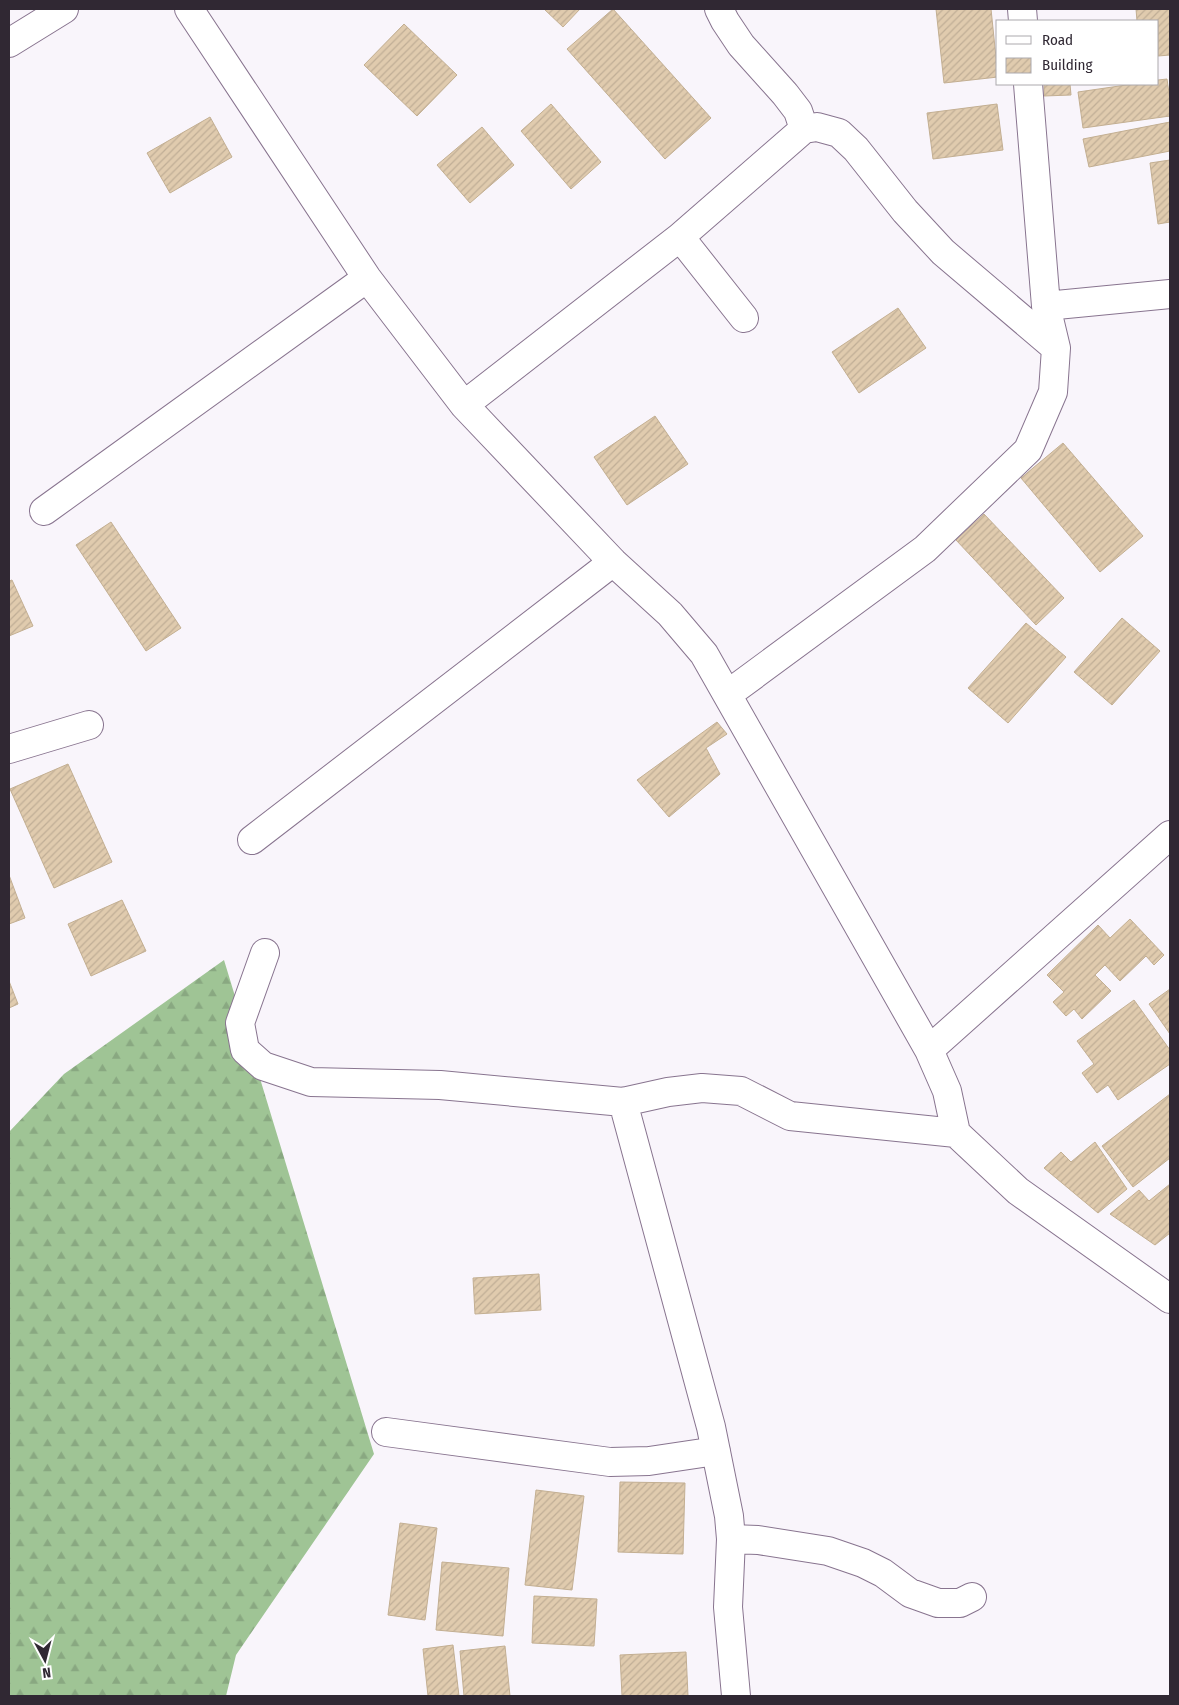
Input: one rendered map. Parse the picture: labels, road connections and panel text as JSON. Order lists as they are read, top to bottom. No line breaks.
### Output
{"legend":["Road","Building"],"north":"bottom"}
